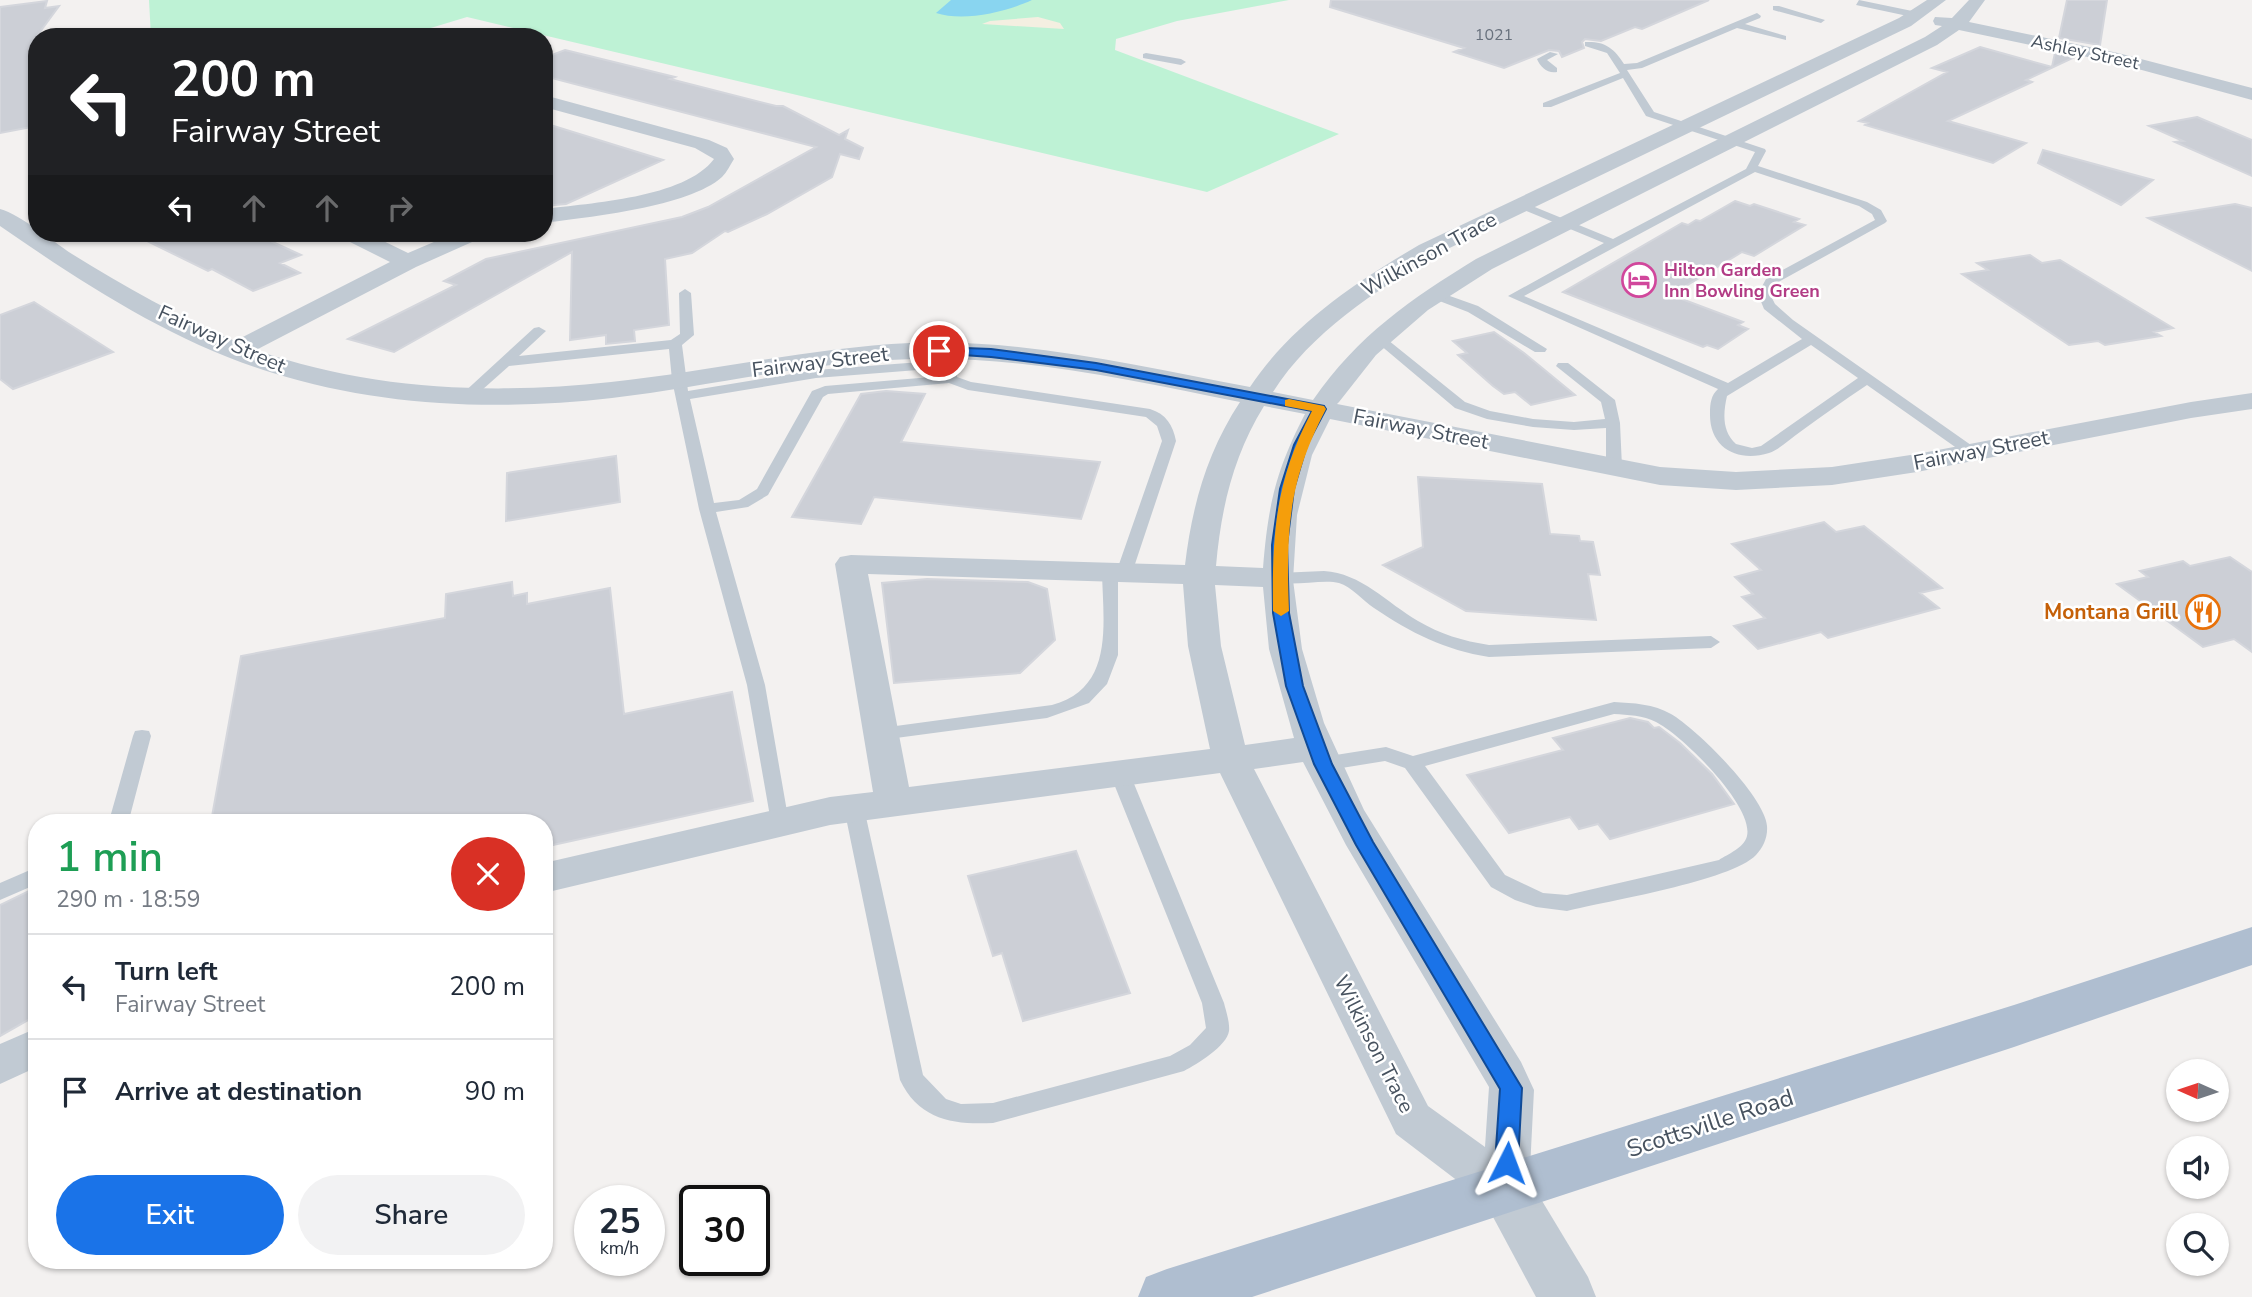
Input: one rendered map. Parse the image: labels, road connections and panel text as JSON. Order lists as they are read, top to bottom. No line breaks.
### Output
{"streets":{"main road":["Scottsville Road"],"street":["Ashley Street","Wilkinson Trace","Fairway Street"]},"crossings":[["Ashley Street","Wilkinson Trace"],["Wilkinson Trace","Fairway Street"],["Wilkinson Trace","Scottsville Road"]],"places":{"hotel":["Hilton Garden Inn Bowling Green"],"restaurant":["Montana Grill"]},"house_numbers":["1021"],"north":"left","page":{"turn":["200 m","Fairway Street"],"heading":["1 min","290 m · 18:59"],"list":[{"name":"Turn left","note":"Fairway Street","value":"200 m"},{"name":"Arrive at destination","value":"90 m"}],"buttons":["Exit","Share"],"speed":"25 km/h","limit":"30"}}
